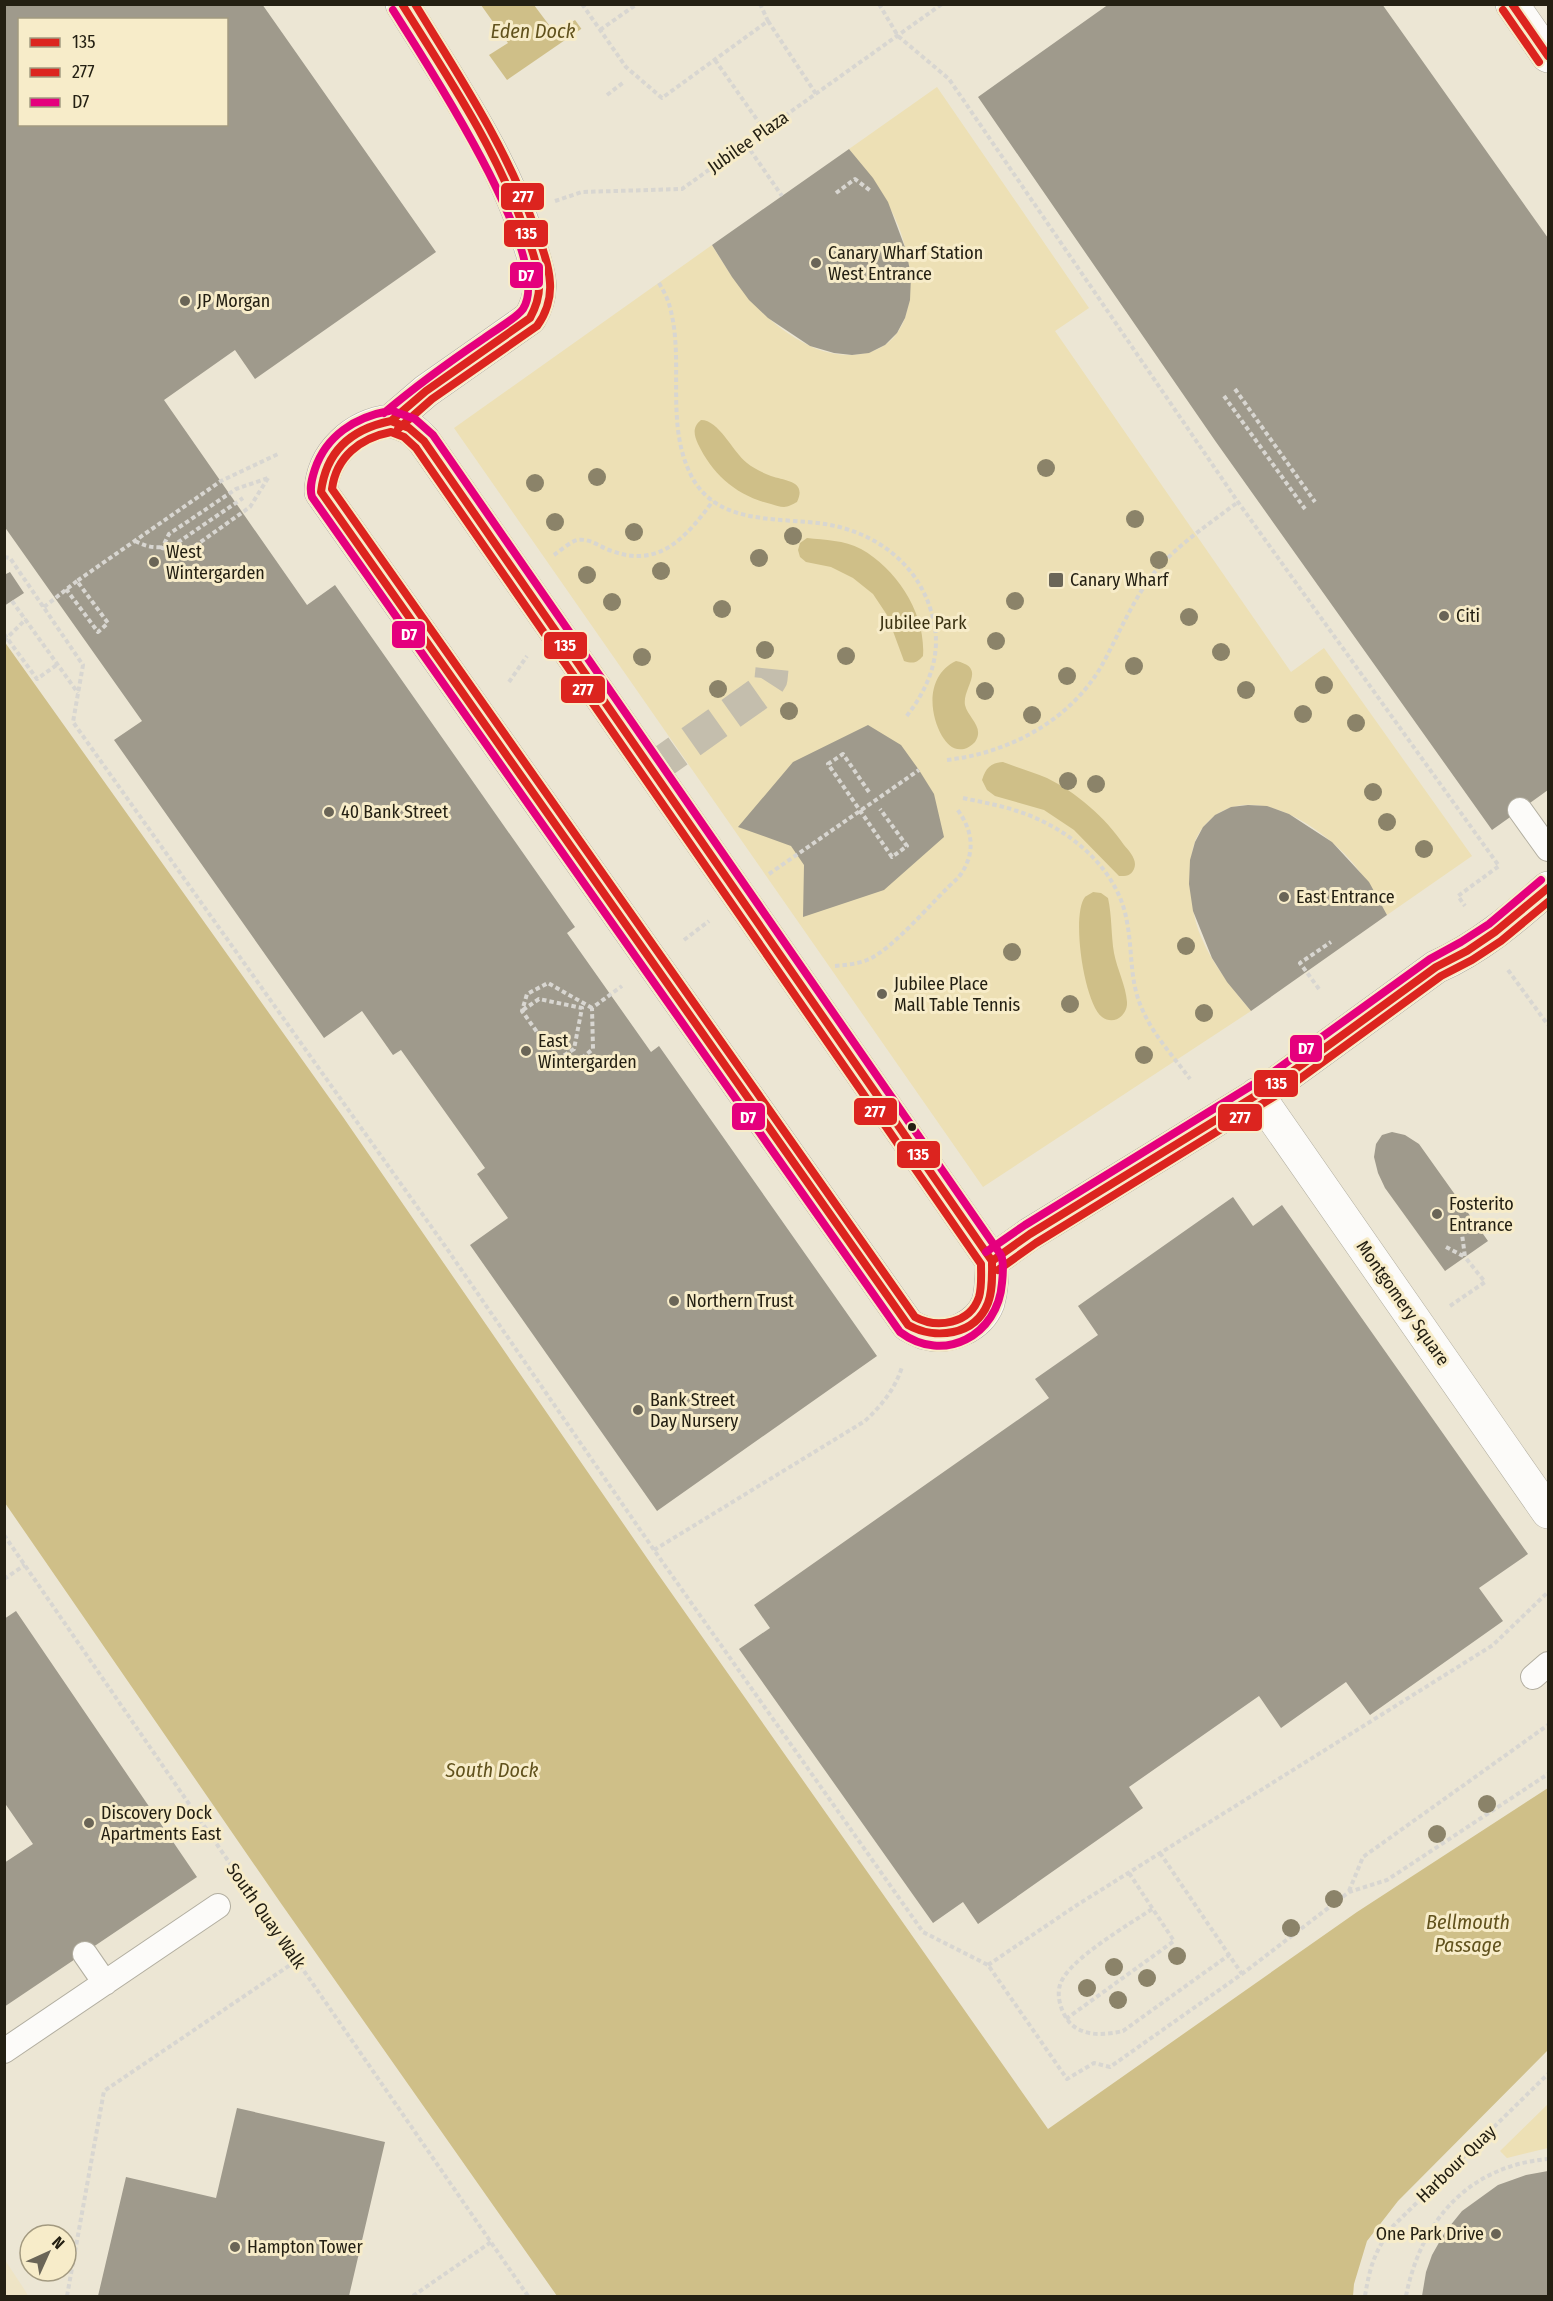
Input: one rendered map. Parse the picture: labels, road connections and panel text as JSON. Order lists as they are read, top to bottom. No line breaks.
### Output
{"streets":{"street":["Montgomery Square"],"path":["Jubilee Plaza","South Quay Walk","Harbour Quay"]},"water":["Eden Dock","South Dock","Bellmouth Passage"],"parks":["Jubilee Park"],"places":{"other":["Canary Wharf Station West Entrance","JP Morgan","West Wintergarden","Citi","40 Bank Street","East Entrance","Jubilee Place Mall Table Tennis","East Wintergarden","Fosterito Entrance","Northern Trust","Bank Street Day Nursery","Discovery Dock Apartments East","One Park Drive","Hampton Tower"],"transit":["Canary Wharf"]},"lines":["transit line 135","transit line 277","transit line D7"],"legend":["135","277","D7"],"north":"top right"}
